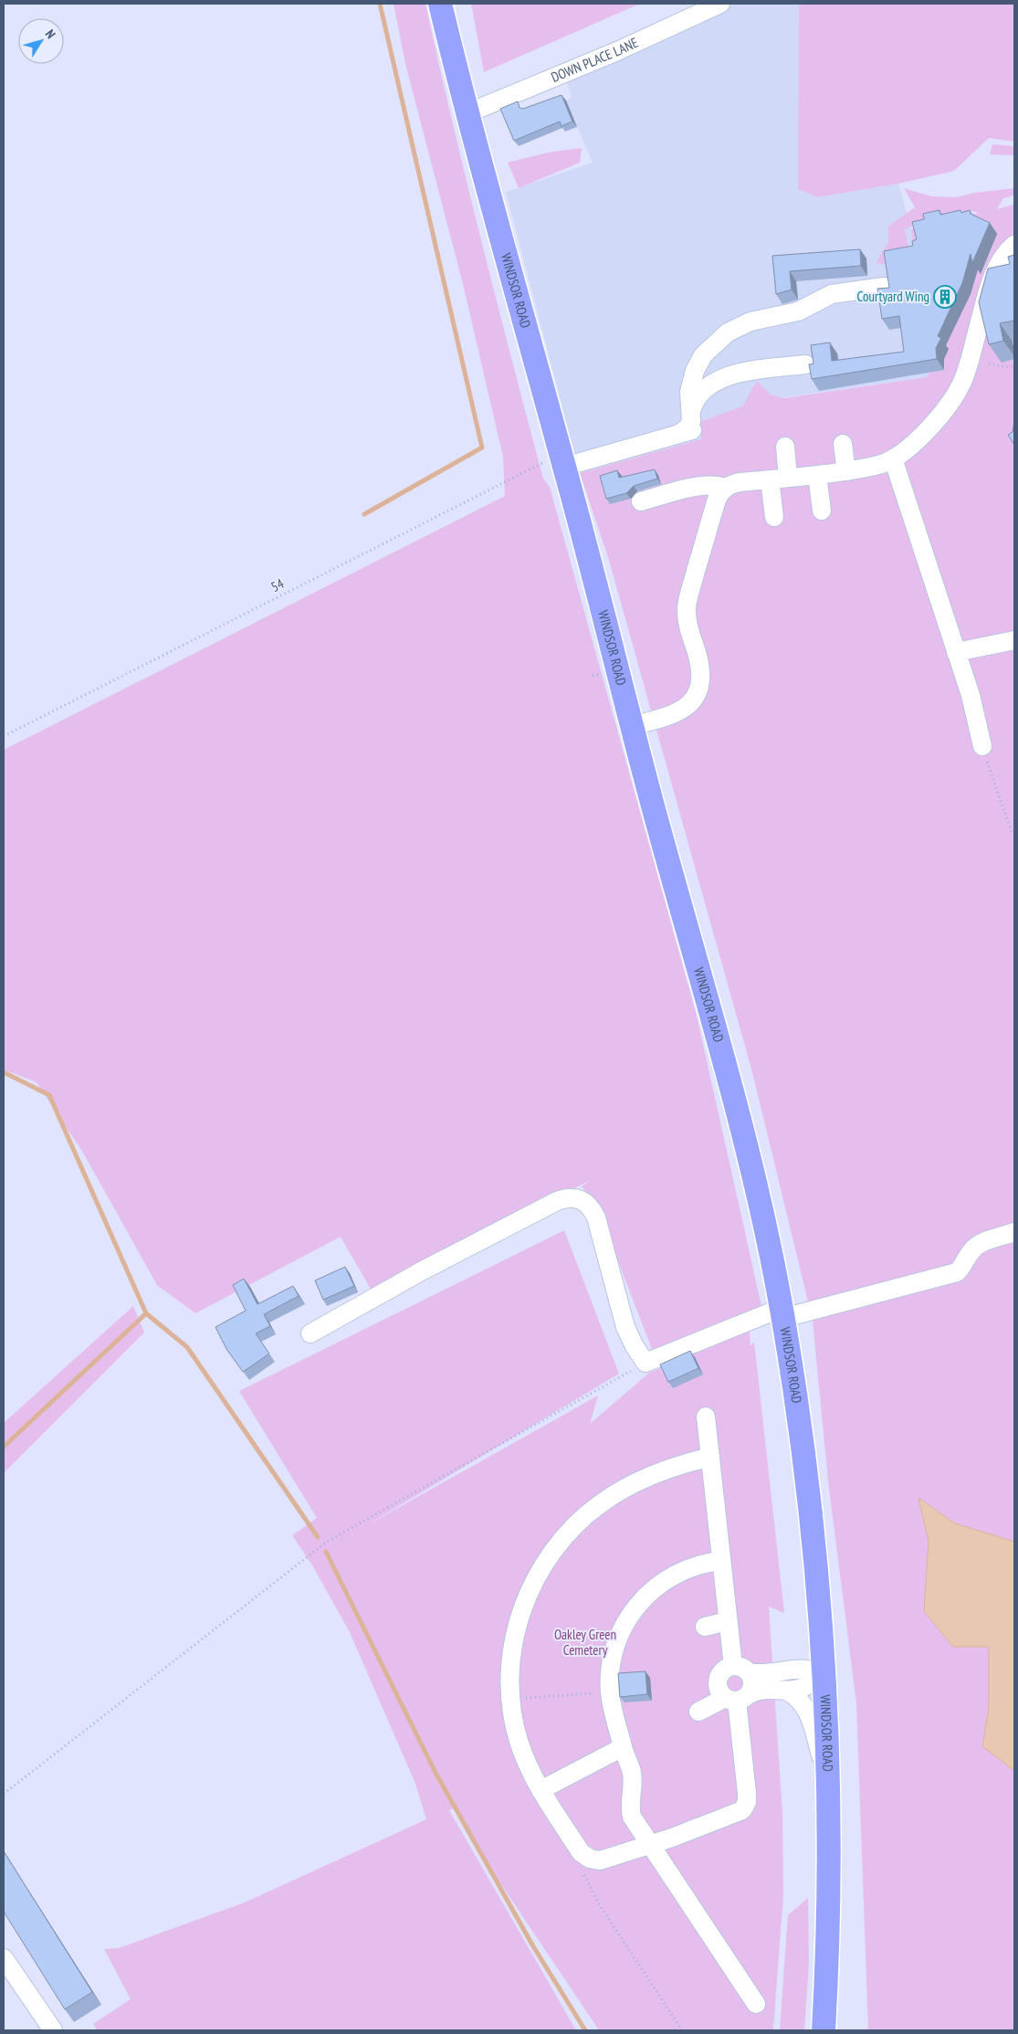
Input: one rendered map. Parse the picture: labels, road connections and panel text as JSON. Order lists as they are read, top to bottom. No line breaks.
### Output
{"streets":{"main road":["WINDSOR ROAD"],"street":["DOWN PLACE LANE"],"path":["54"]},"crossings":[["DOWN PLACE LANE","WINDSOR ROAD"],["WINDSOR ROAD","54"]],"parks":["Oakley Green Cemetery"],"places":{"building":["Courtyard Wing"]},"north":"top right"}
